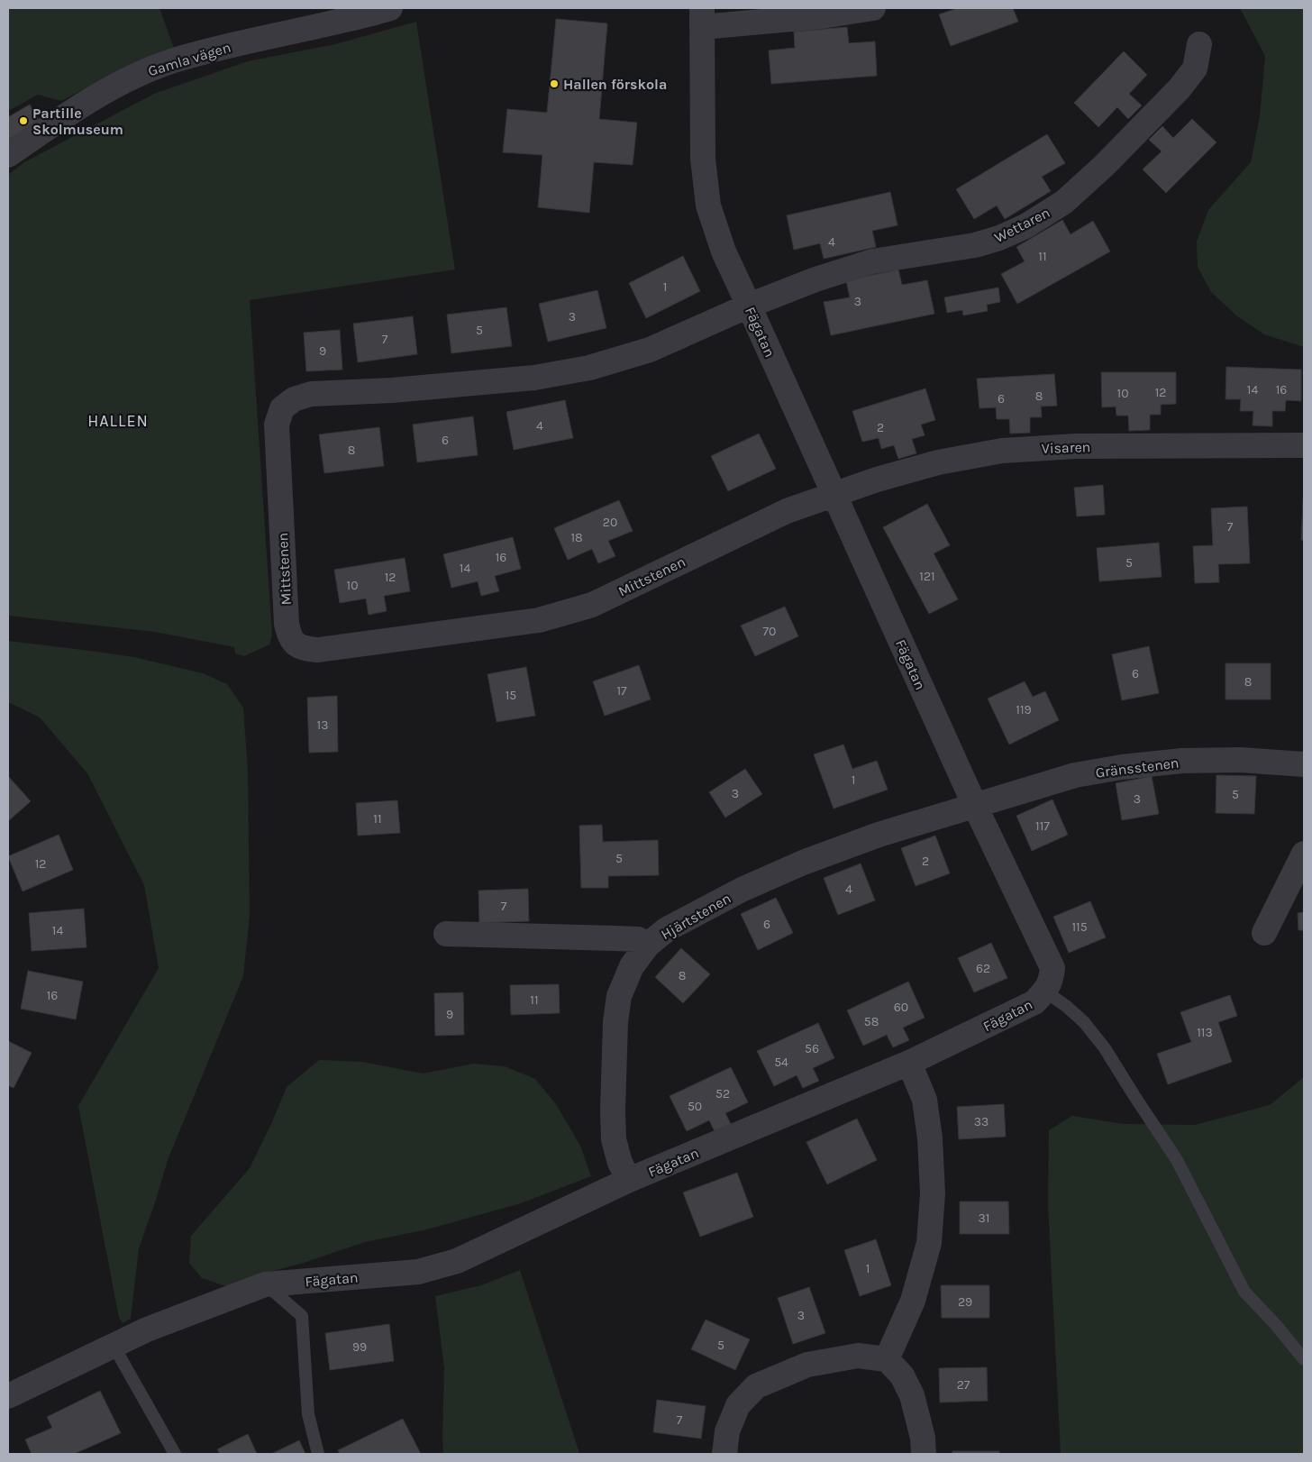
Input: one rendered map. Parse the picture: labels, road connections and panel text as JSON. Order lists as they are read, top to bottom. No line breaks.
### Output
{"streets":{"street":["Gamla vägen","Wettaren","Fägatan","Visaren","Mittstenen","Gränsstenen","Hjärtstenen"]},"crossings":[["Wettaren","Fägatan"],["Wettaren","Mittstenen"],["Fägatan","Visaren"],["Fägatan","Mittstenen"],["Fägatan","Gränsstenen"],["Fägatan","Hjärtstenen"],["Visaren","Mittstenen"],["Gränsstenen","Hjärtstenen"]],"districts":["HALLEN"],"places":["Hallen förskola","Partille Skolmuseum"],"house_numbers":["4","11","1","3","3","5","7","9","14","16","12","10","8","6","4","2","6","8","20","7","18","16","5","14","121","12","10","70","6","8","17","15","119","13","1","3","5","3","11","117","5","2","12","4","7","6","115","14","62","8","16","11","60","9","58","113","56","54","52","50","33","31","1","29","3","5","99","27","7"]}
